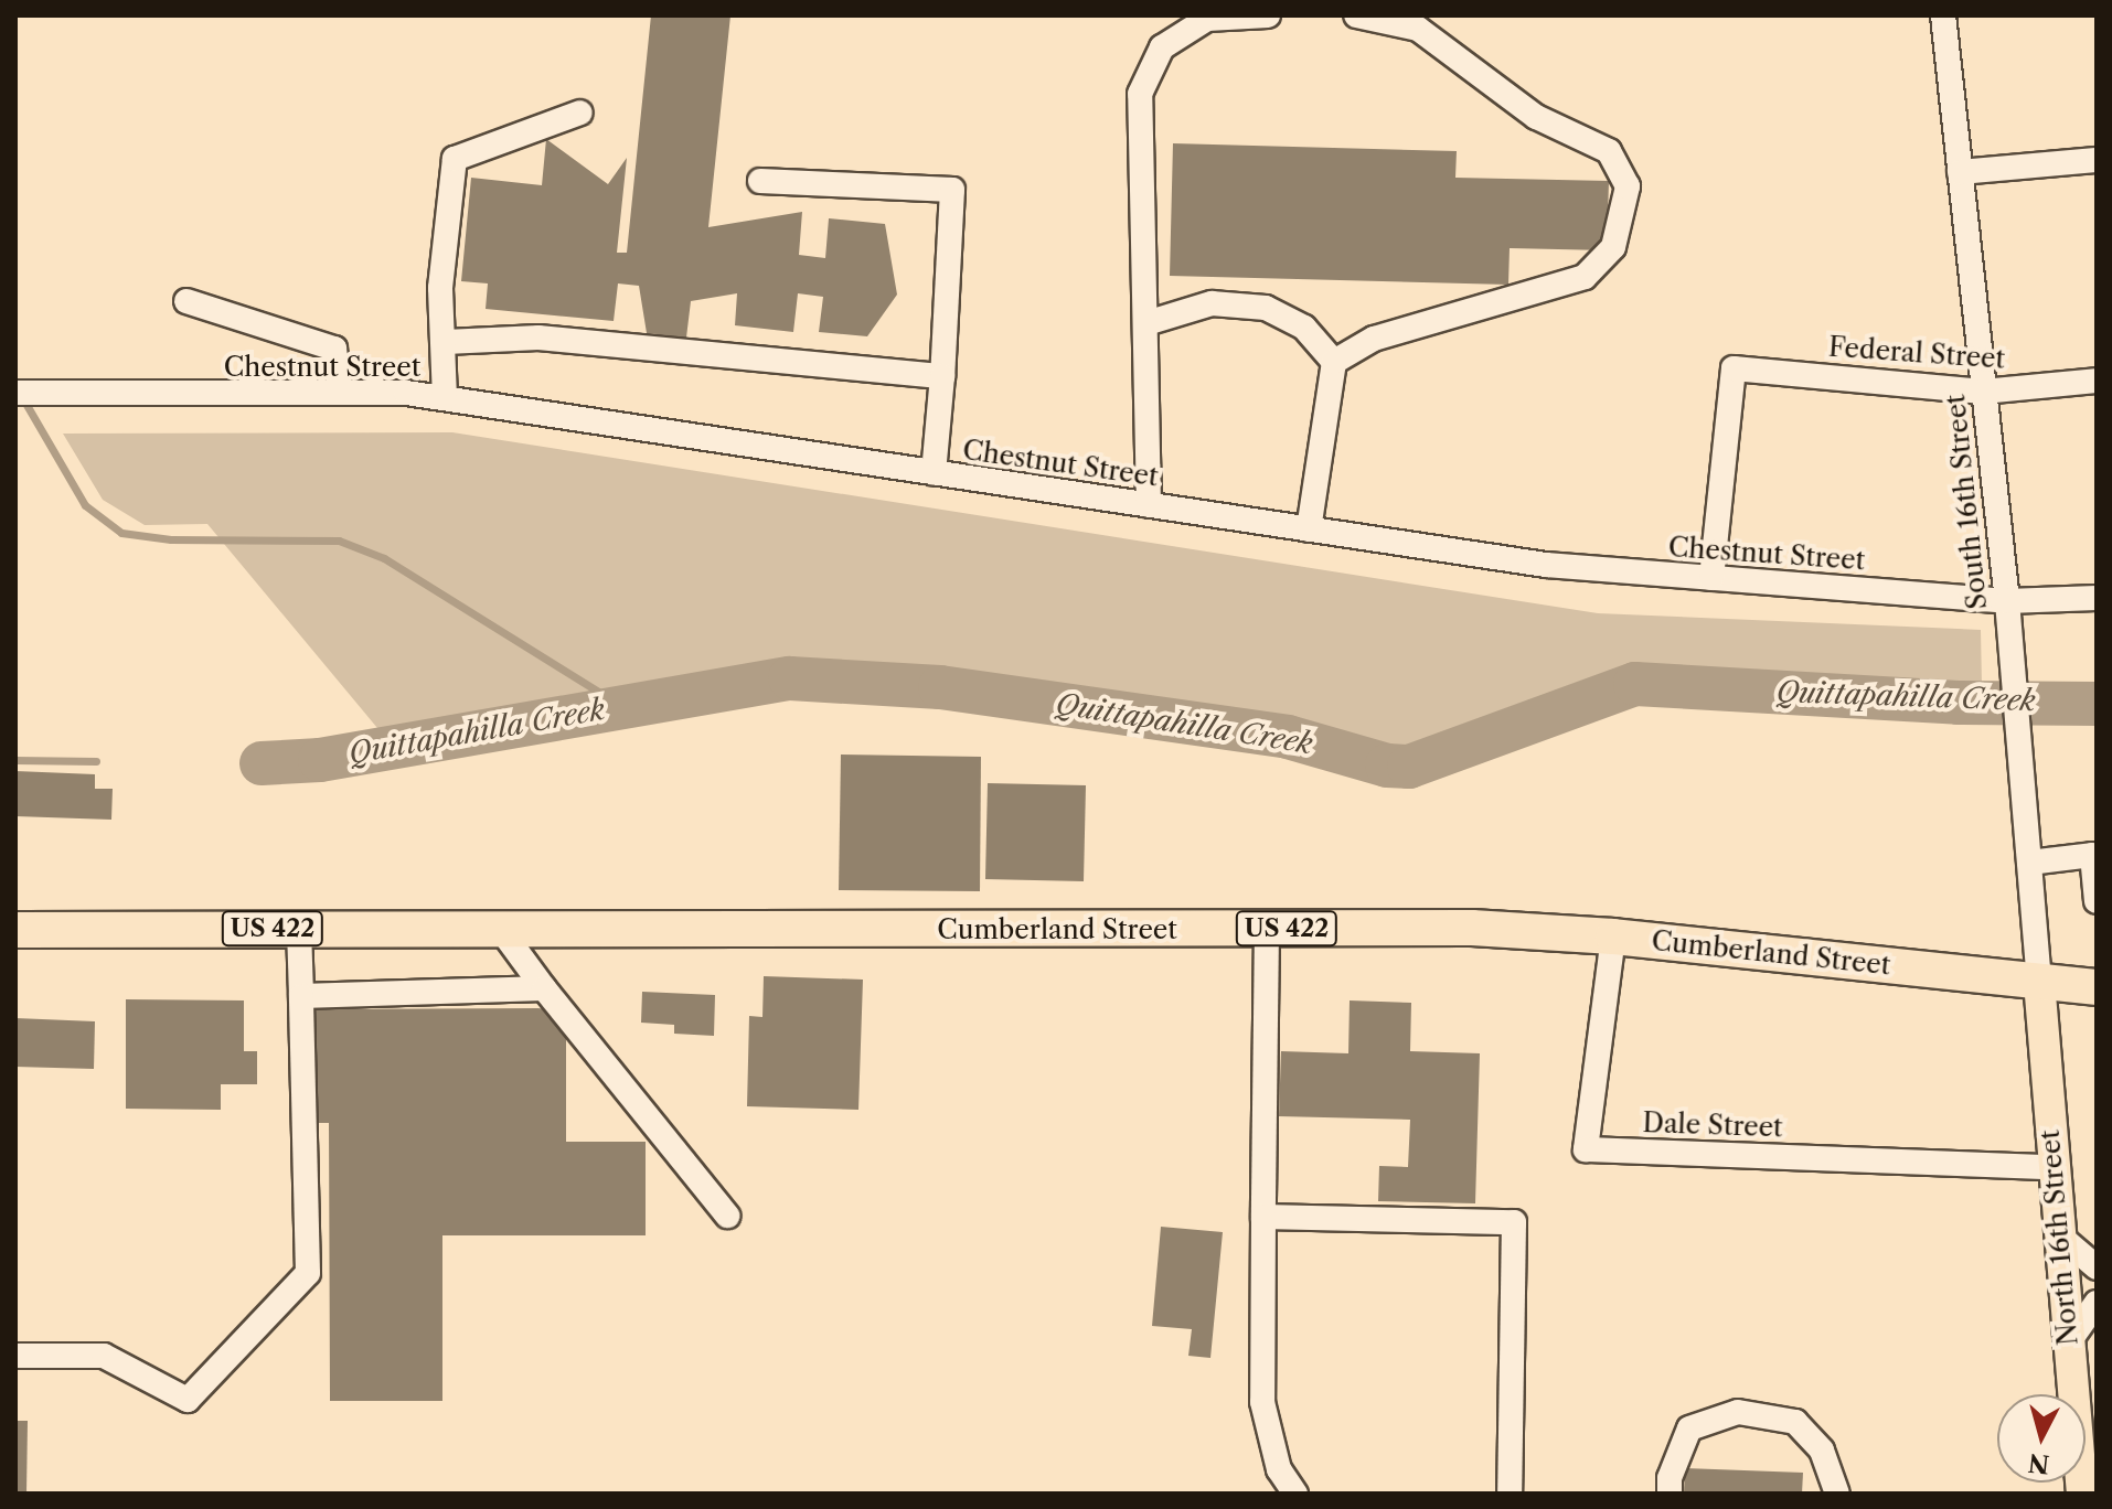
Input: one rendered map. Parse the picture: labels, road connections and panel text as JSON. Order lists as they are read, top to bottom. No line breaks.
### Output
{"streets":{"highway":["US 422","Cumberland Street"],"main road":["North 16th Street"],"street":["Federal Street","Chestnut Street","South 16th Street","Dale Street"]},"crossings":[["Federal Street","Chestnut Street"],["Federal Street","South 16th Street"],["Chestnut Street","South 16th Street"],["South 16th Street","Cumberland Street"],["South 16th Street","North 16th Street"],["Cumberland Street","Dale Street"],["Cumberland Street","North 16th Street"],["Dale Street","North 16th Street"]],"water":["Quittapahilla Creek"],"north":"bottom"}
